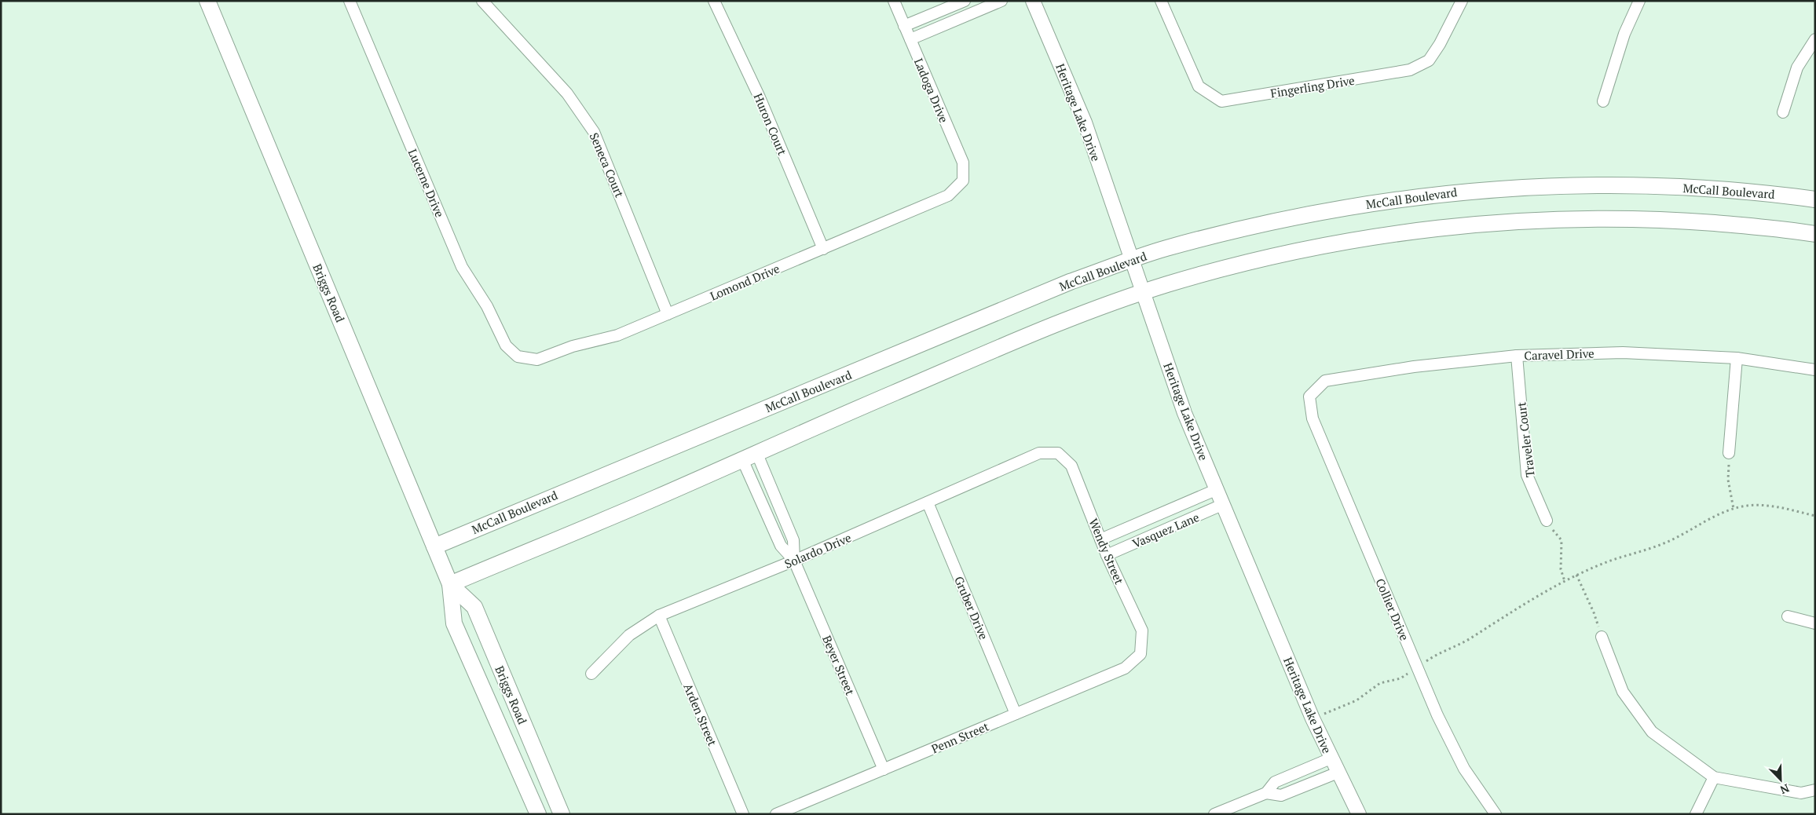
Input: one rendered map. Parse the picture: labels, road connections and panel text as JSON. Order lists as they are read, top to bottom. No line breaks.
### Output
{"streets":{"main road":["McCall Boulevard","Briggs Road"],"street":["Fingerling Drive","Ladoga Drive","Heritage Lake Drive","Huron Court","Seneca Court","Lucerne Drive","Lomond Drive","Caravel Drive","Traveler Court","Vasquez Lane","Solardo Drive","Wendy Street","Gruber Drive","Collier Drive","Beyer Street","Arden Street","Penn Street"]},"crossings":[["Ladoga Drive","Lomond Drive"],["Heritage Lake Drive","McCall Boulevard"],["Heritage Lake Drive","Vasquez Lane"],["Huron Court","Lomond Drive"],["Seneca Court","Lomond Drive"],["Lucerne Drive","Lomond Drive"],["McCall Boulevard","Briggs Road"],["Caravel Drive","Traveler Court"],["Caravel Drive","Collier Drive"],["Vasquez Lane","Wendy Street"],["Solardo Drive","Wendy Street"],["Solardo Drive","Gruber Drive"],["Solardo Drive","Beyer Street"],["Solardo Drive","Arden Street"],["Wendy Street","Penn Street"],["Gruber Drive","Penn Street"],["Beyer Street","Penn Street"]],"north":"bottom right"}
